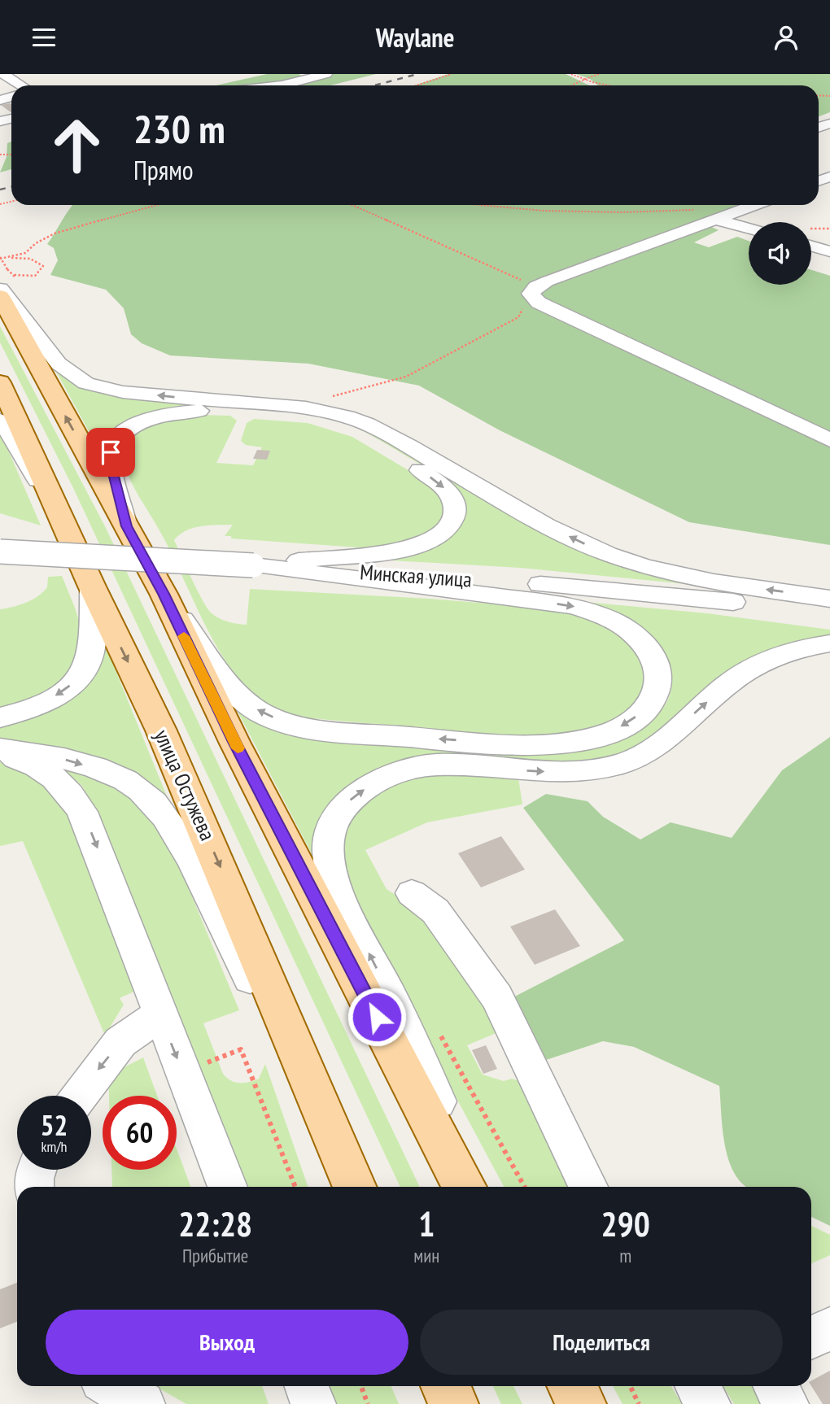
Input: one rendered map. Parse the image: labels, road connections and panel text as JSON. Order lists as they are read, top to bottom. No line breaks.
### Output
{"streets":{"main road":["улица Остужева"],"street":["Минская улица"]},"page":{"header":"Waylane","turn":["230 m","Прямо"],"speed":"52 km/h","limit":"60","eta":["22:28","Прибытие","1","мин","290","m"],"buttons":["Выход","Поделиться"]}}
